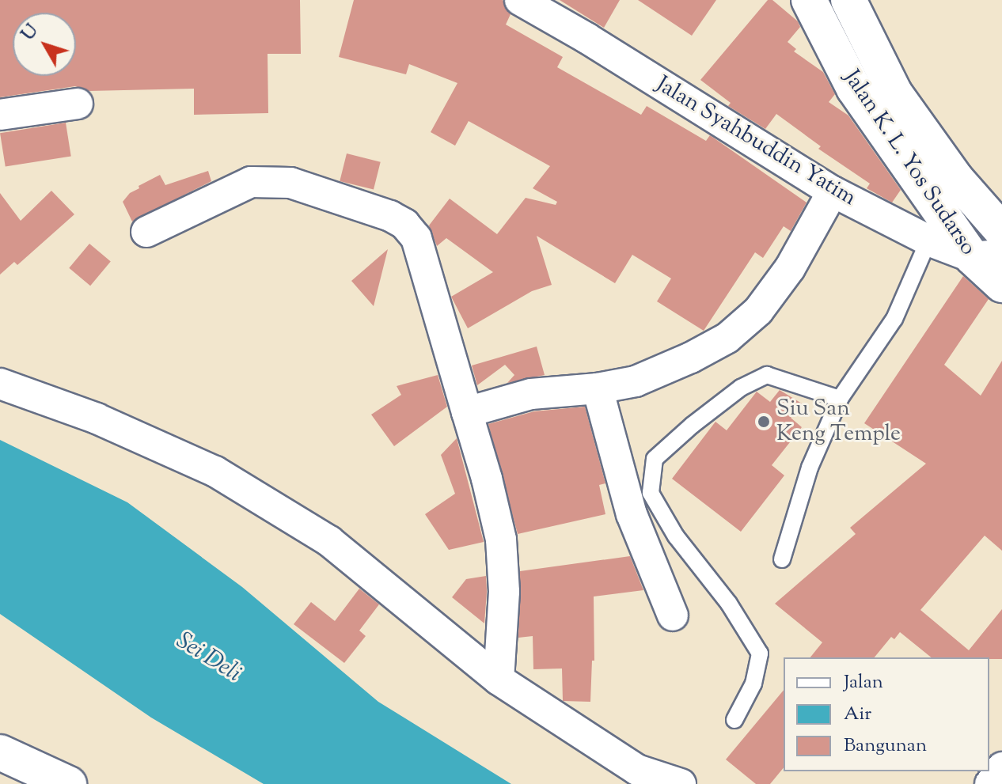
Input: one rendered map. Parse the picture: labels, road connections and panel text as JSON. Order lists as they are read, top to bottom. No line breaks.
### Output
{"streets":{"main road":["Jalan K. L. Yos Sudarso"],"street":["Jalan Syahbuddin Yatim"]},"crossings":[["Jalan Syahbuddin Yatim","Jalan K. L. Yos Sudarso"]],"water":["Sei Deli"],"places":["Siu San Keng Temple"],"legend":["Jalan","Air","Bangunan"],"north":"top left"}
